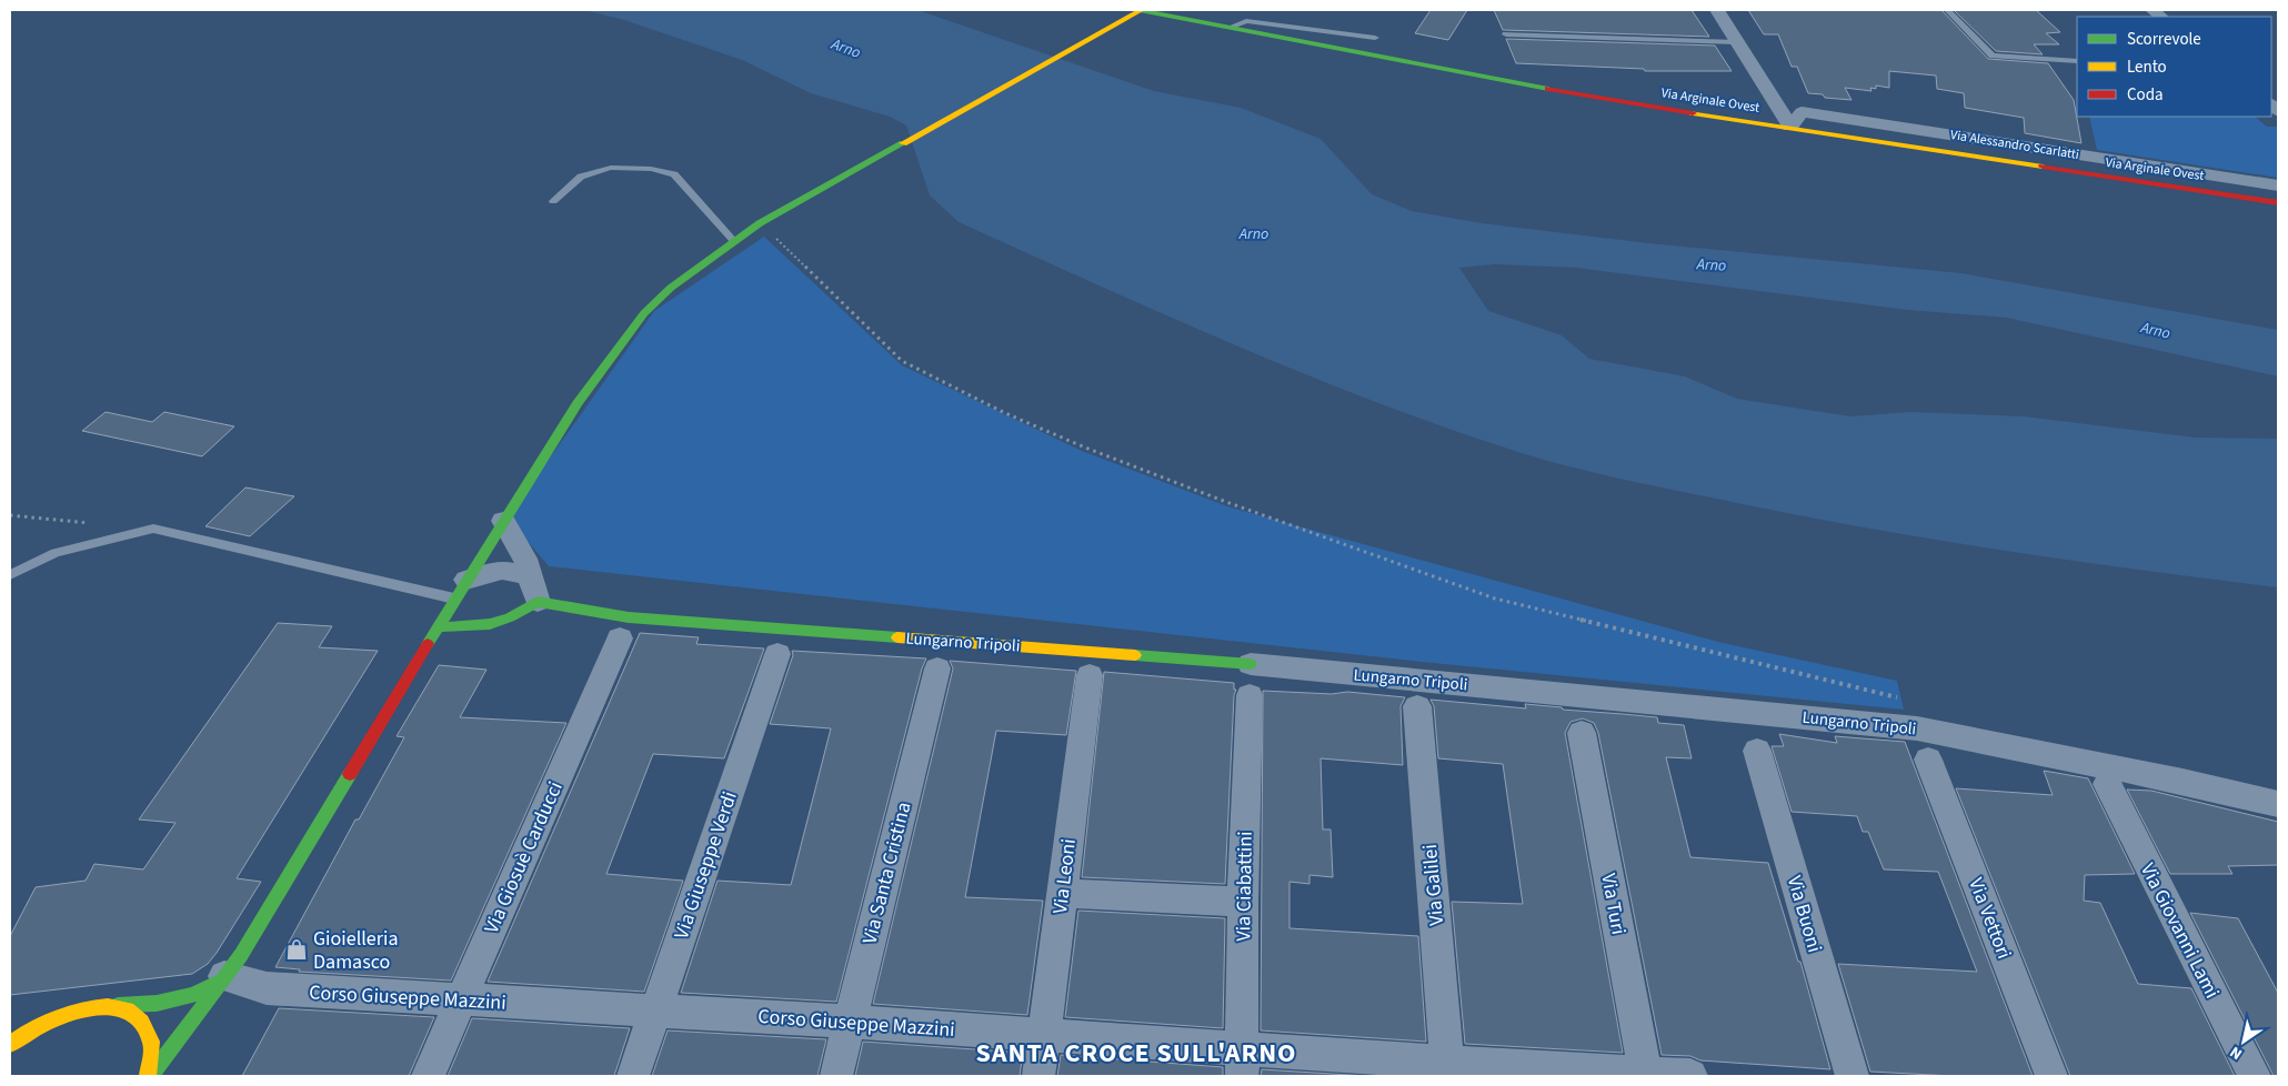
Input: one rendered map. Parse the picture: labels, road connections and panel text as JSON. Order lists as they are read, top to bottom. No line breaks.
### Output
{"streets":{"street":["Via Arginale Ovest","Via Alessandro Scarlatti","Lungarno Tripoli","Via Giosuè Carducci","Via Giuseppe Verdi","Via Santa Cristina","Via Leoni","Via Galilei","Via Ciabattini","Via Turi","Via Buoni","Via Vettori","Via Giovanni Lami","Corso Giuseppe Mazzini"]},"crossings":[["Via Arginale Ovest","Via Alessandro Scarlatti"],["Via Giosuè Carducci","Corso Giuseppe Mazzini"],["Via Giuseppe Verdi","Corso Giuseppe Mazzini"],["Via Santa Cristina","Corso Giuseppe Mazzini"],["Via Leoni","Corso Giuseppe Mazzini"],["Via Galilei","Corso Giuseppe Mazzini"],["Via Ciabattini","Corso Giuseppe Mazzini"],["Via Turi","Corso Giuseppe Mazzini"]],"districts":["SANTA CROCE SULL'ARNO"],"water":["Arno"],"places":{"shop":["Gioielleria Damasco"]},"legend":["Scorrevole","Lento","Coda"],"north":"bottom left"}
